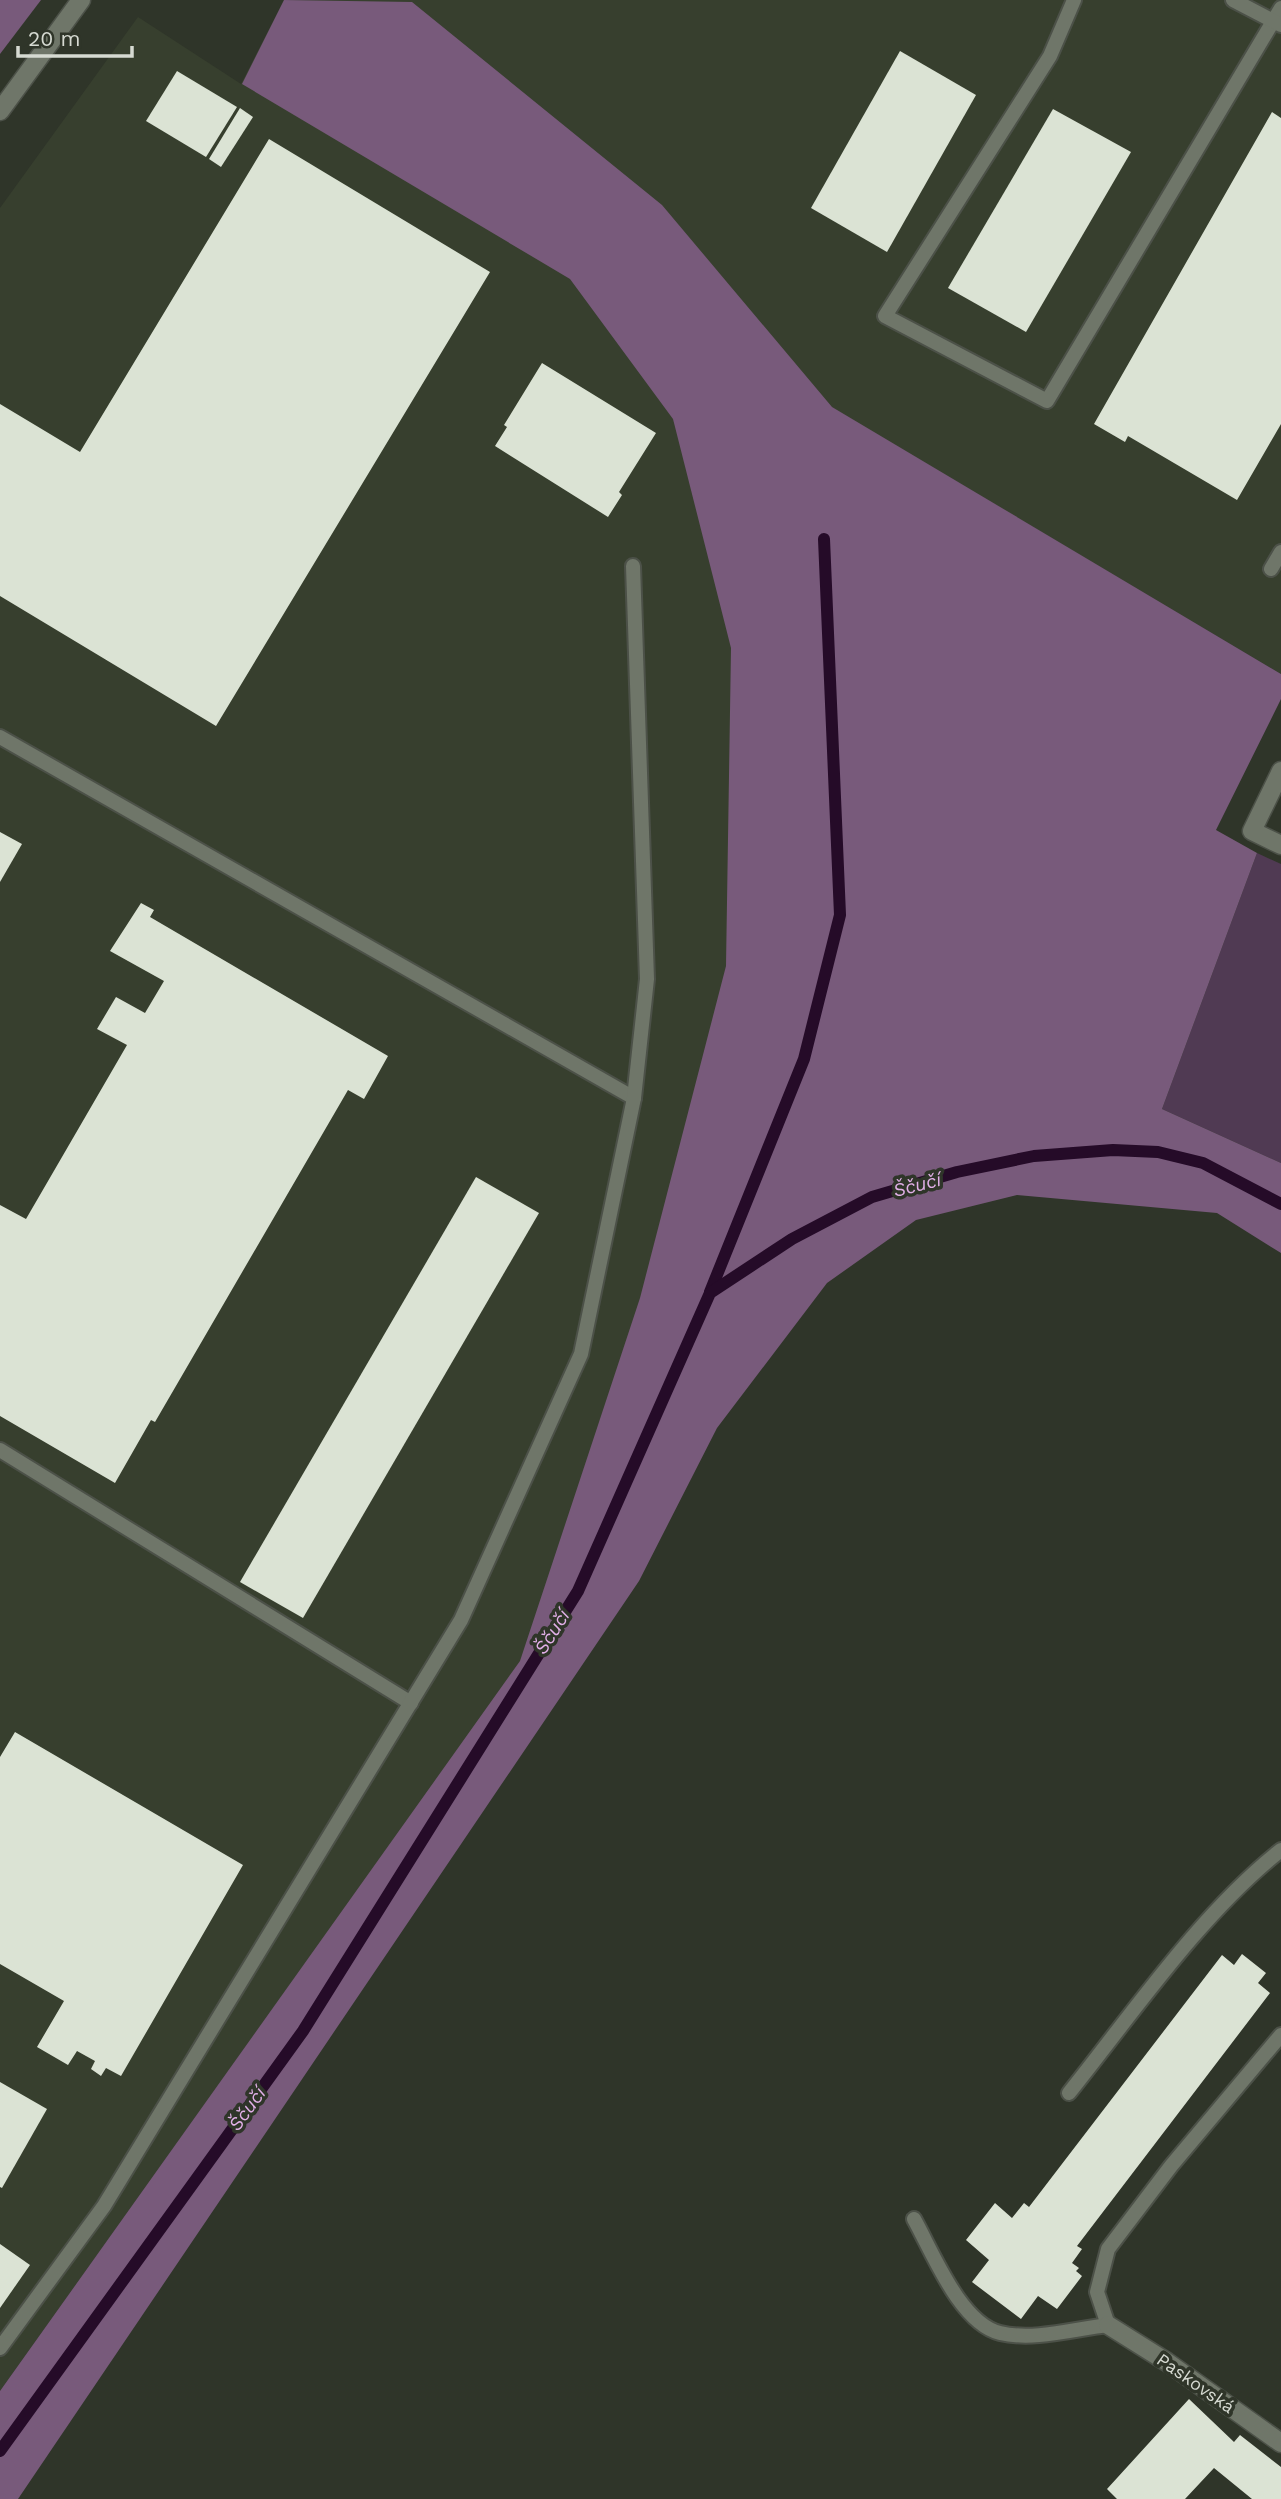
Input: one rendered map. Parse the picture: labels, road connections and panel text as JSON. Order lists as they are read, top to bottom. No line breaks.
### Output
{"streets":{"street":["Paskovská"]},"water":["Ščučí"],"scale_bar":"20 m"}
